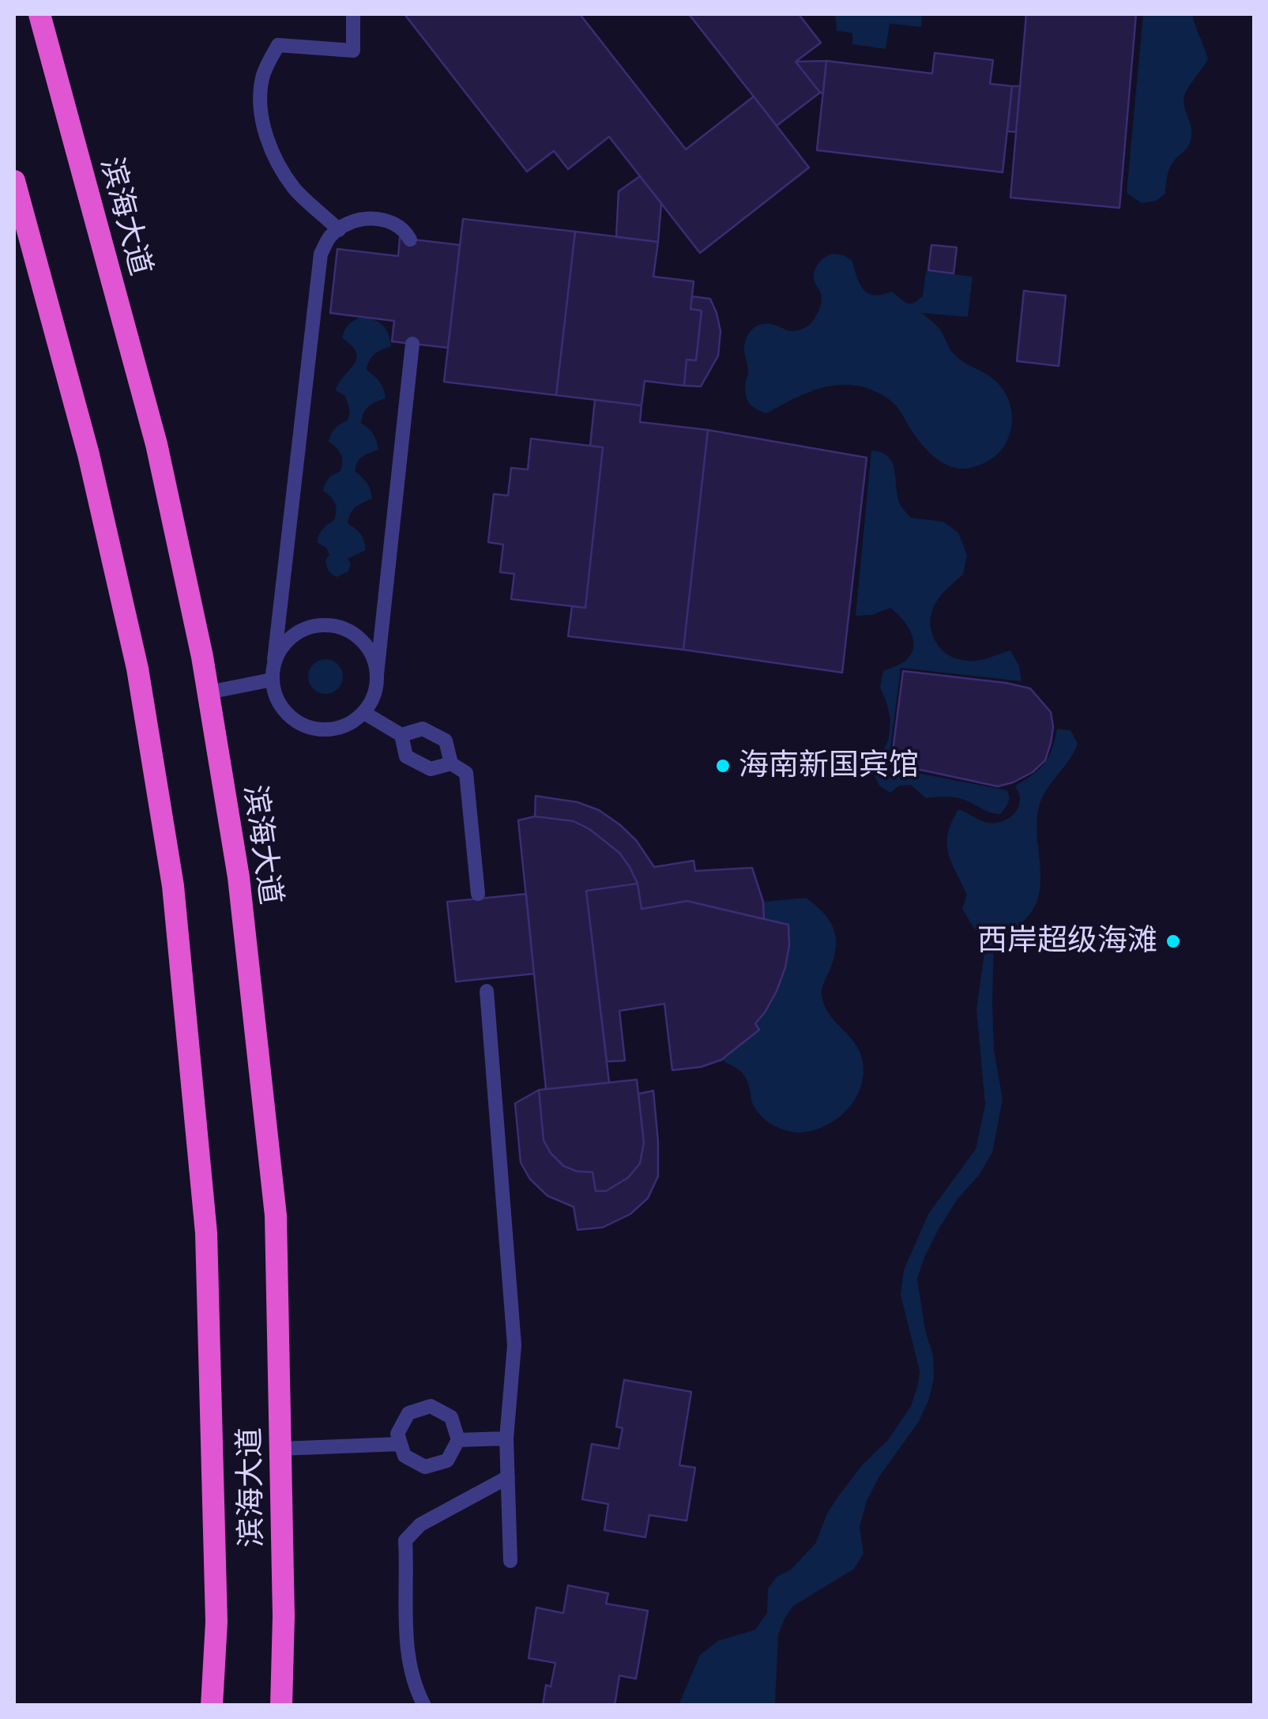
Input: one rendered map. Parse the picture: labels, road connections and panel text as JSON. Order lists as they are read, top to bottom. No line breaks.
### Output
{"streets":{"highway":["滨海大道"]},"places":["海南新国宾馆","西岸超级海滩"]}
